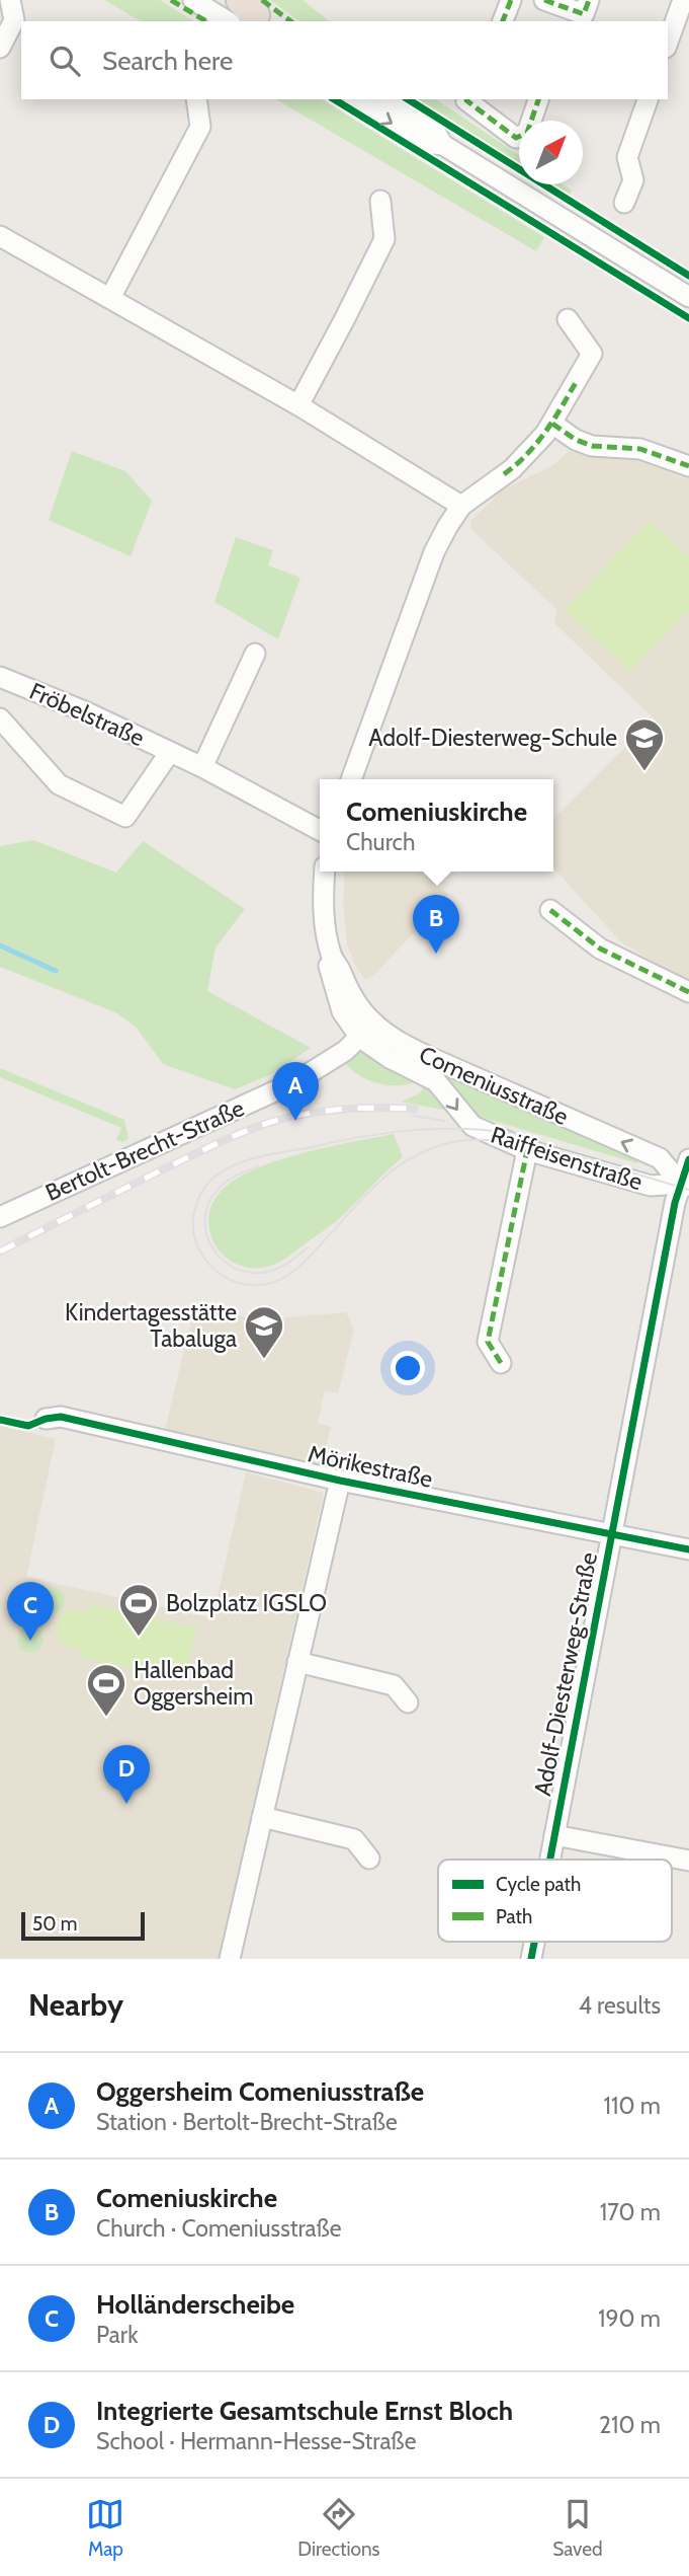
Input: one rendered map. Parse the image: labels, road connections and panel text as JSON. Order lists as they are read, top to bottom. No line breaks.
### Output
{"streets":{"street":["Fröbelstraße","Comeniusstraße","Bertolt-Brecht-Straße","Raiffeisenstraße","Mörikestraße","Adolf-Diesterweg-Straße"]},"crossings":[["Comeniusstraße","Bertolt-Brecht-Straße"],["Comeniusstraße","Raiffeisenstraße"],["Comeniusstraße","Adolf-Diesterweg-Straße"],["Bertolt-Brecht-Straße","Raiffeisenstraße"],["Raiffeisenstraße","Adolf-Diesterweg-Straße"],["Mörikestraße","Adolf-Diesterweg-Straße"]],"one_way":["Raiffeisenstraße"],"places":{"school or university":["Adolf-Diesterweg-Schule","Kindertagesstätte Tabaluga"],"sports":["Bolzplatz IGSLO","Hallenbad Oggersheim"]},"legend":["Cycle path","Path"],"scale_bar":"50 m","north":"top right","page":{"search":"Search here","popup":["Comeniuskirche","Church"],"pins":["B","A","C","D"],"scale":"50 m","heading":["Nearby","4 results"],"list":[{"mark":"A","name":"Oggersheim Comeniusstraße","note":"Station · Bertolt-Brecht-Straße","value":"110 m"},{"mark":"B","name":"Comeniuskirche","note":"Church · Comeniusstraße","value":"170 m"},{"mark":"C","name":"Holländerscheibe","note":"Park","value":"190 m"},{"mark":"D","name":"Integrierte Gesamtschule Ernst Bloch","note":"School · Hermann-Hesse-Straße","value":"210 m"}],"nav":["Map","Directions","Saved"]}}
